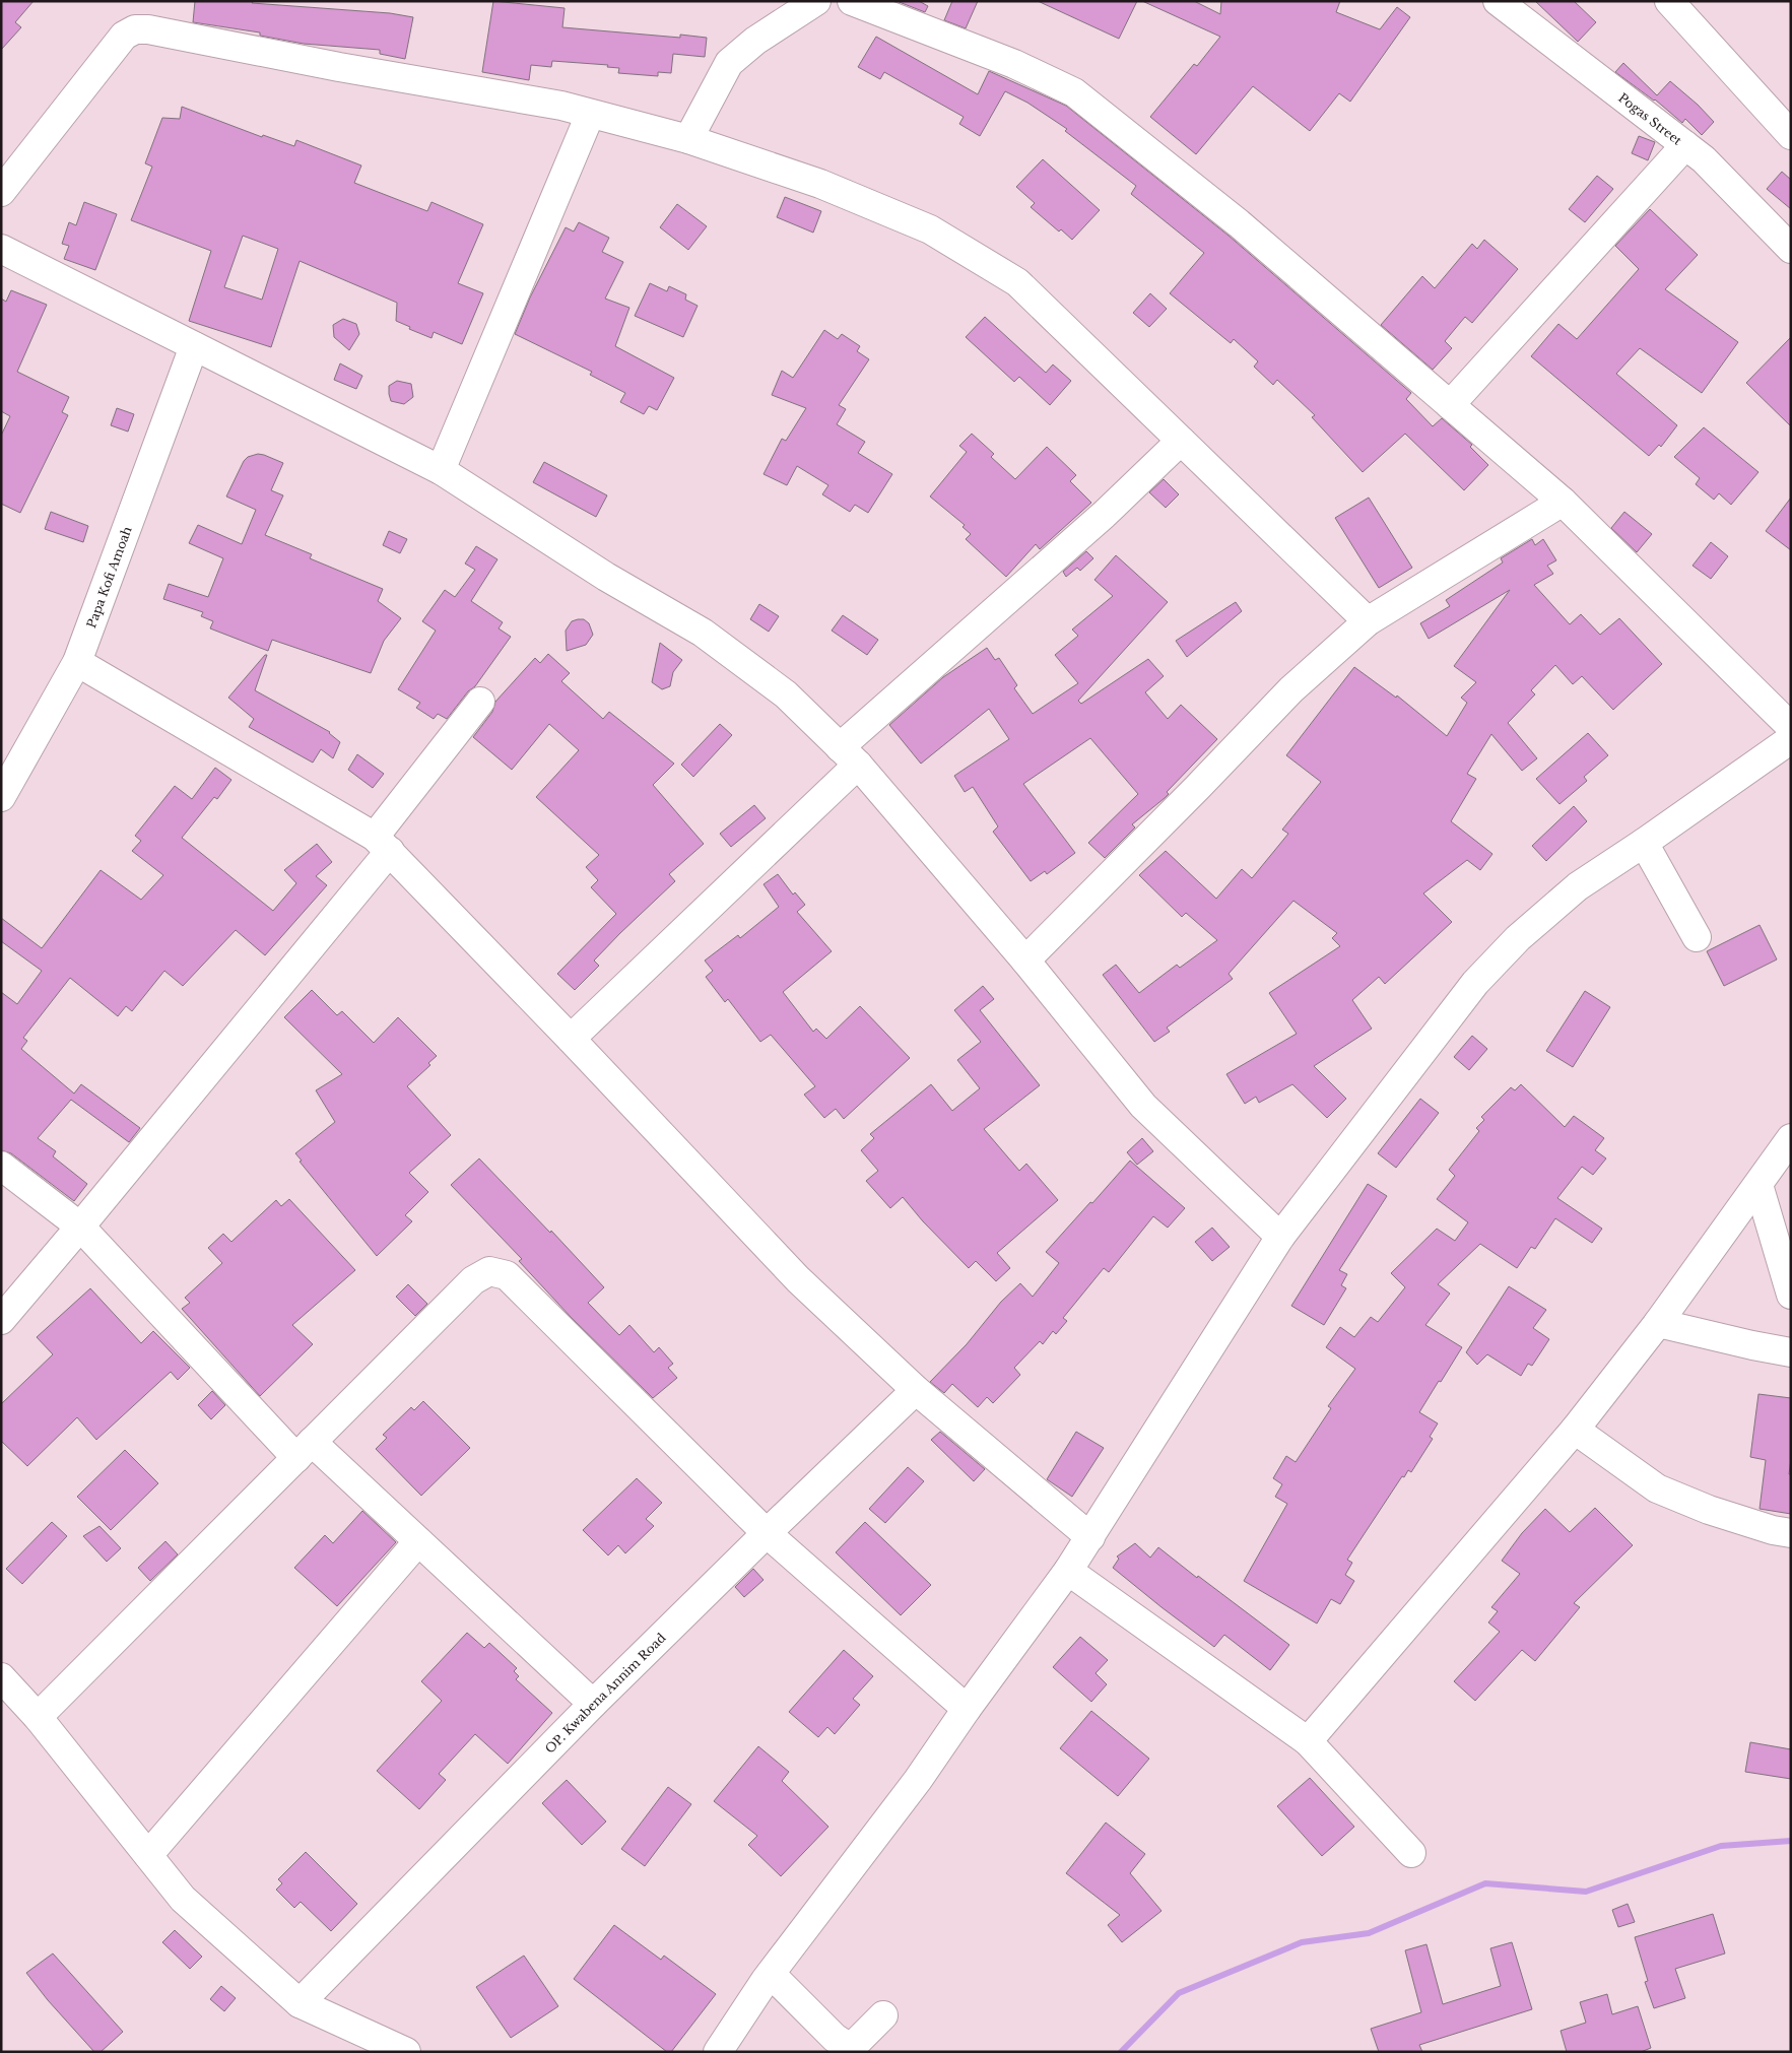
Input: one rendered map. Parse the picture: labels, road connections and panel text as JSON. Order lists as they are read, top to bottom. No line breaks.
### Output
{"streets":{"street":["Pogas Street","Papa Kofi Amoah","OP. Kwabena Annim Road"]}}
